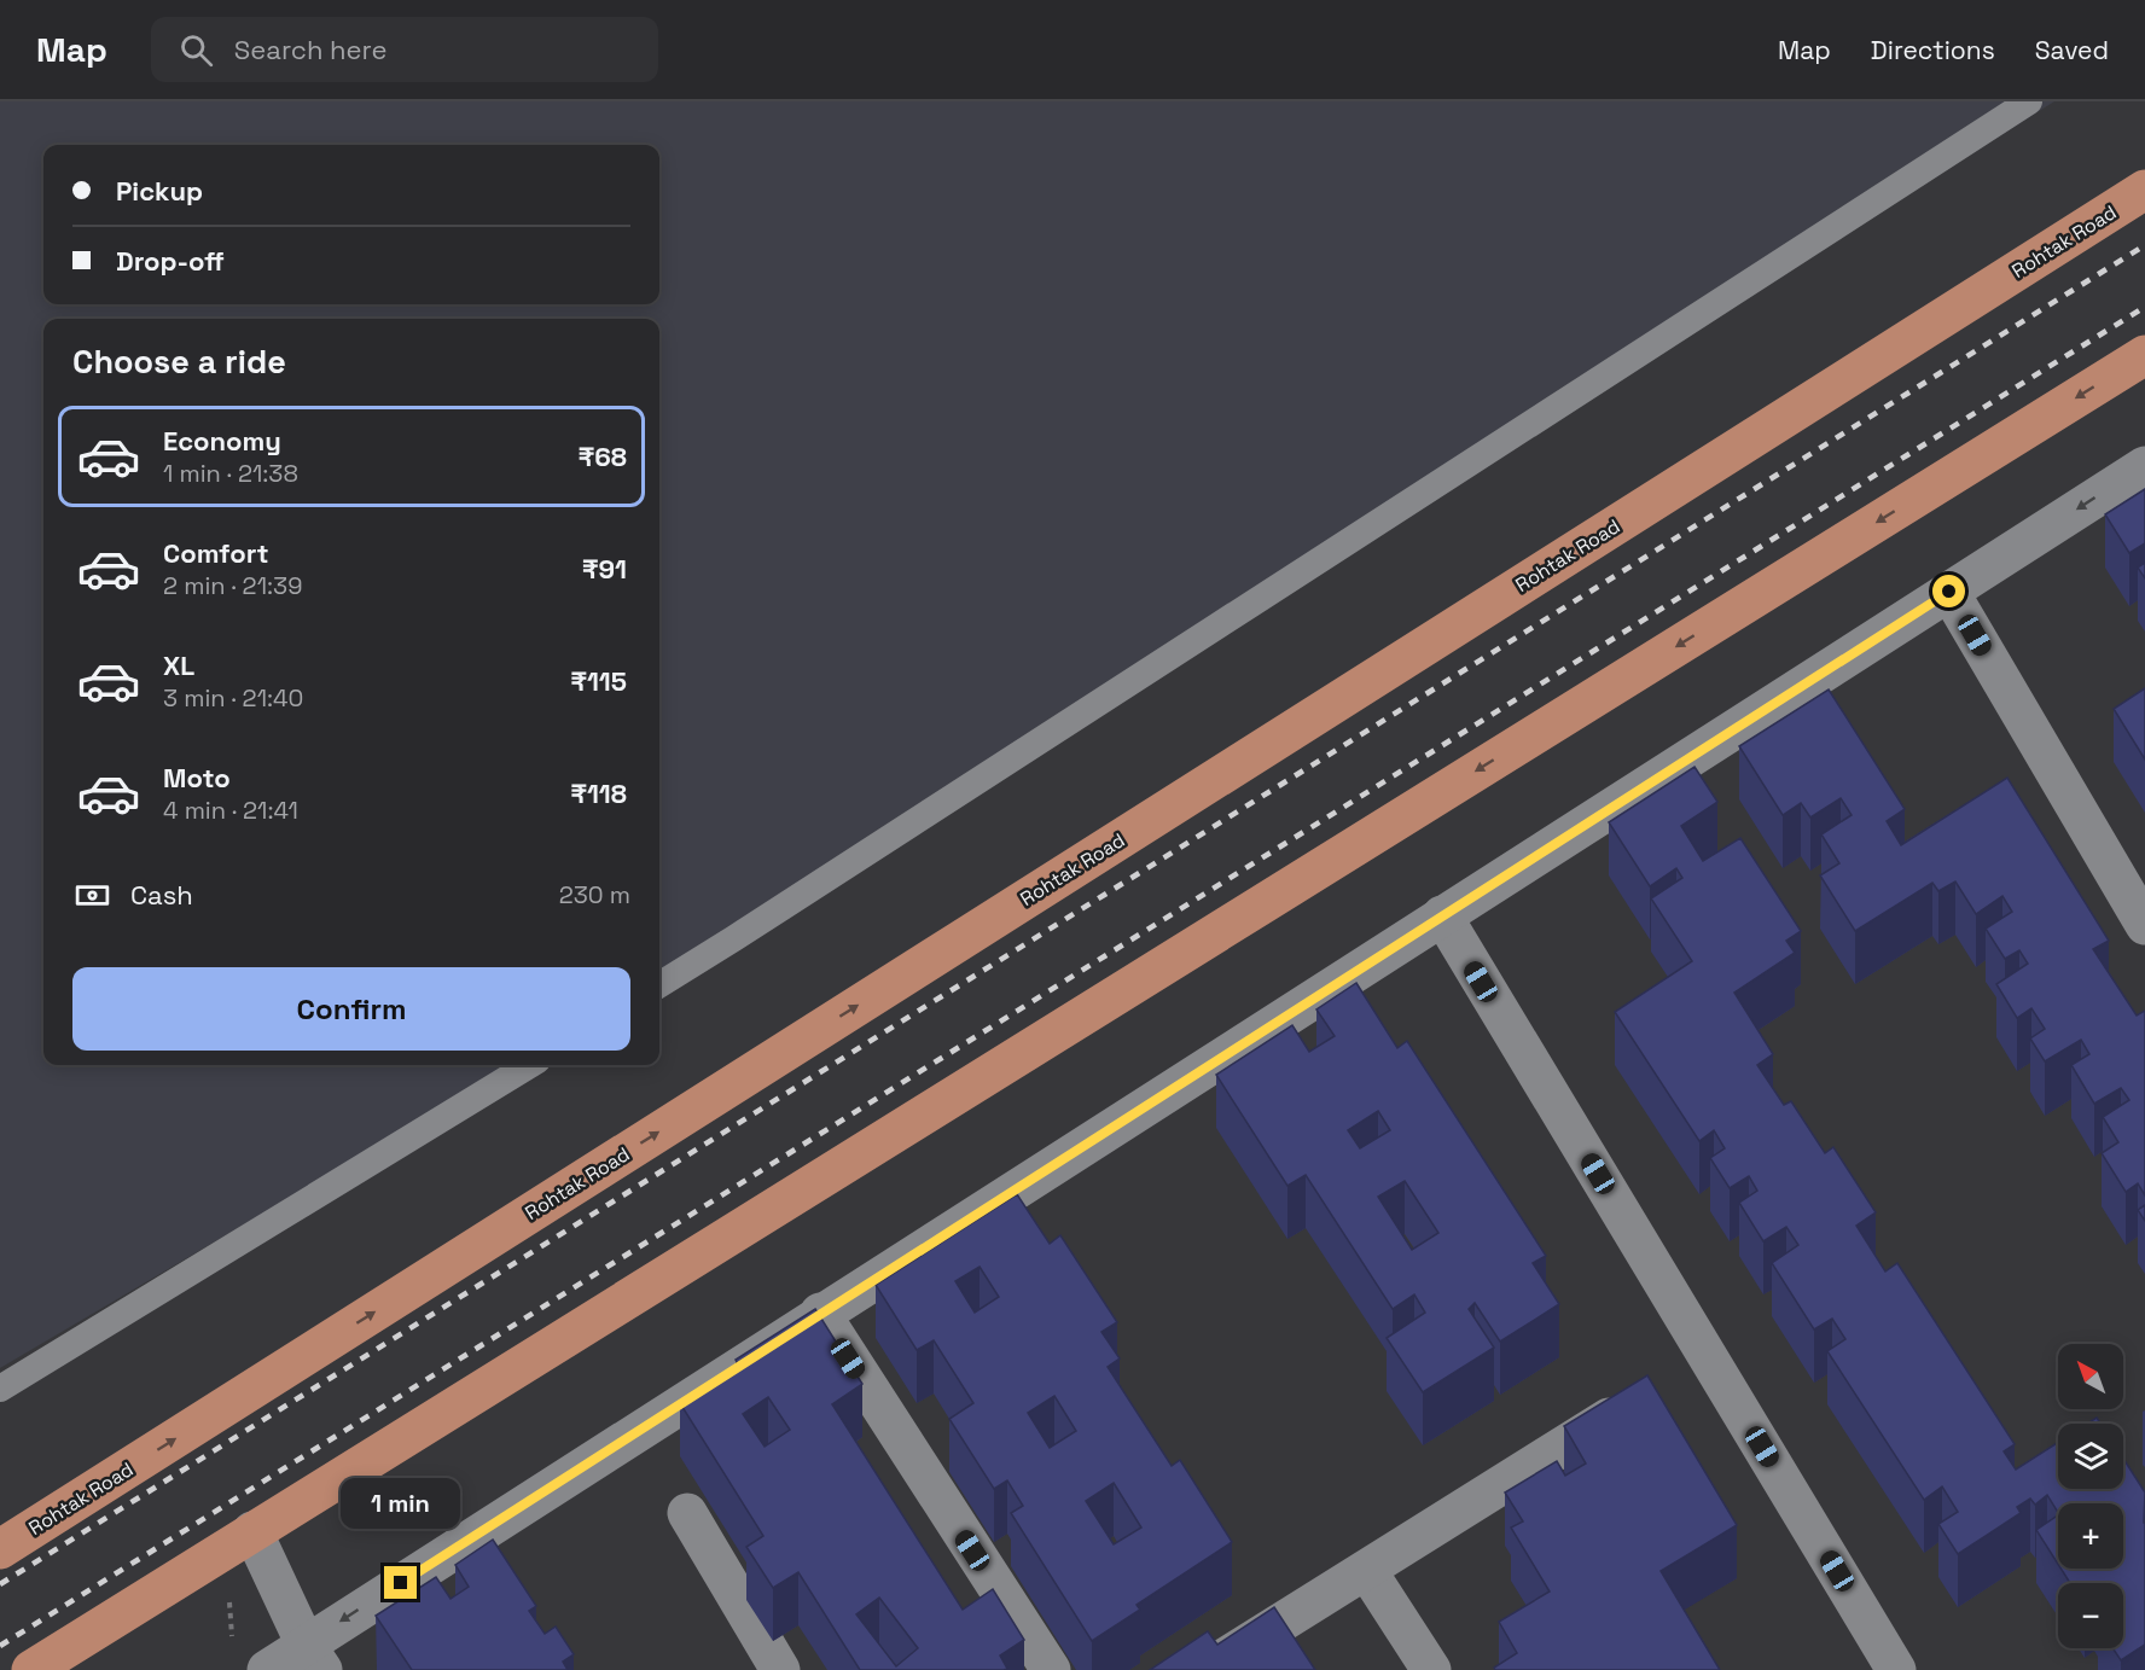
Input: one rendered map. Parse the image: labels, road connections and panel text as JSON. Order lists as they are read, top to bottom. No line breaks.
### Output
{"streets":{"main road":["Rohtak Road"]},"north":"top left","page":{"header":"Map","search":"Search here","nav":["Map","Directions","Saved"],"banner":["Pickup","Drop-off"],"heading":"Choose a ride","list":[{"name":"Economy","note":"1 min · 21:38","value":"₹68"},{"name":"Comfort","note":"2 min · 21:39","value":"₹91"},{"name":"XL","note":"3 min · 21:40","value":"₹115"},{"name":"Moto","note":"4 min · 21:41","value":"₹118"}],"pay":["Cash","230 m"],"buttons":"Confirm","map_buttons":["+","−"],"bubble":"1 min"}}
